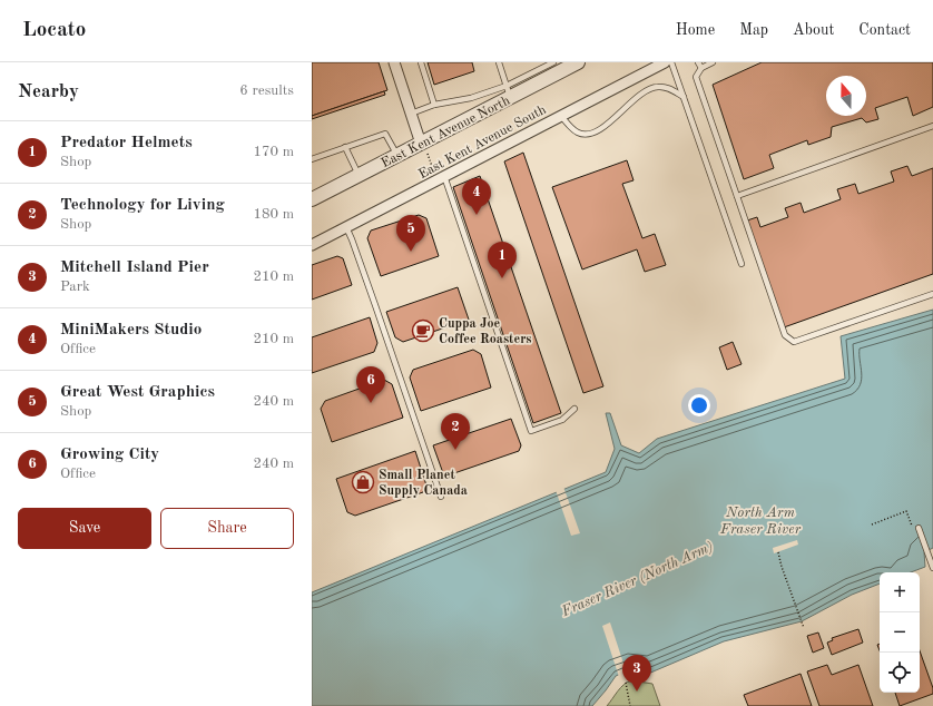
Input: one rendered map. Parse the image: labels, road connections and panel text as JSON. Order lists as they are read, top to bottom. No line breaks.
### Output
{"streets":{"street":["East Kent Avenue North","East Kent Avenue South"]},"water":["North Arm Fraser River","Fraser River (North Arm)"],"places":{"cafe":["Cuppa Joe Coffee Roasters"],"shop":["Small Planet Supply Canada"]},"north":"top","page":{"header":"Locato","nav":["Home","Map","About","Contact"],"heading":["Nearby","6 results"],"list":[{"mark":"1","name":"Predator Helmets","note":"Shop","value":"170 m"},{"mark":"2","name":"Technology for Living","note":"Shop","value":"180 m"},{"mark":"3","name":"Mitchell Island Pier","note":"Park","value":"210 m"},{"mark":"4","name":"MiniMakers Studio","note":"Office","value":"210 m"},{"mark":"5","name":"Great West Graphics","note":"Shop","value":"240 m"},{"mark":"6","name":"Growing City","note":"Office","value":"240 m"}],"pins":["4","5","1","6","2","3"],"buttons":["Save","Share"],"map_buttons":["+","−"]}}
